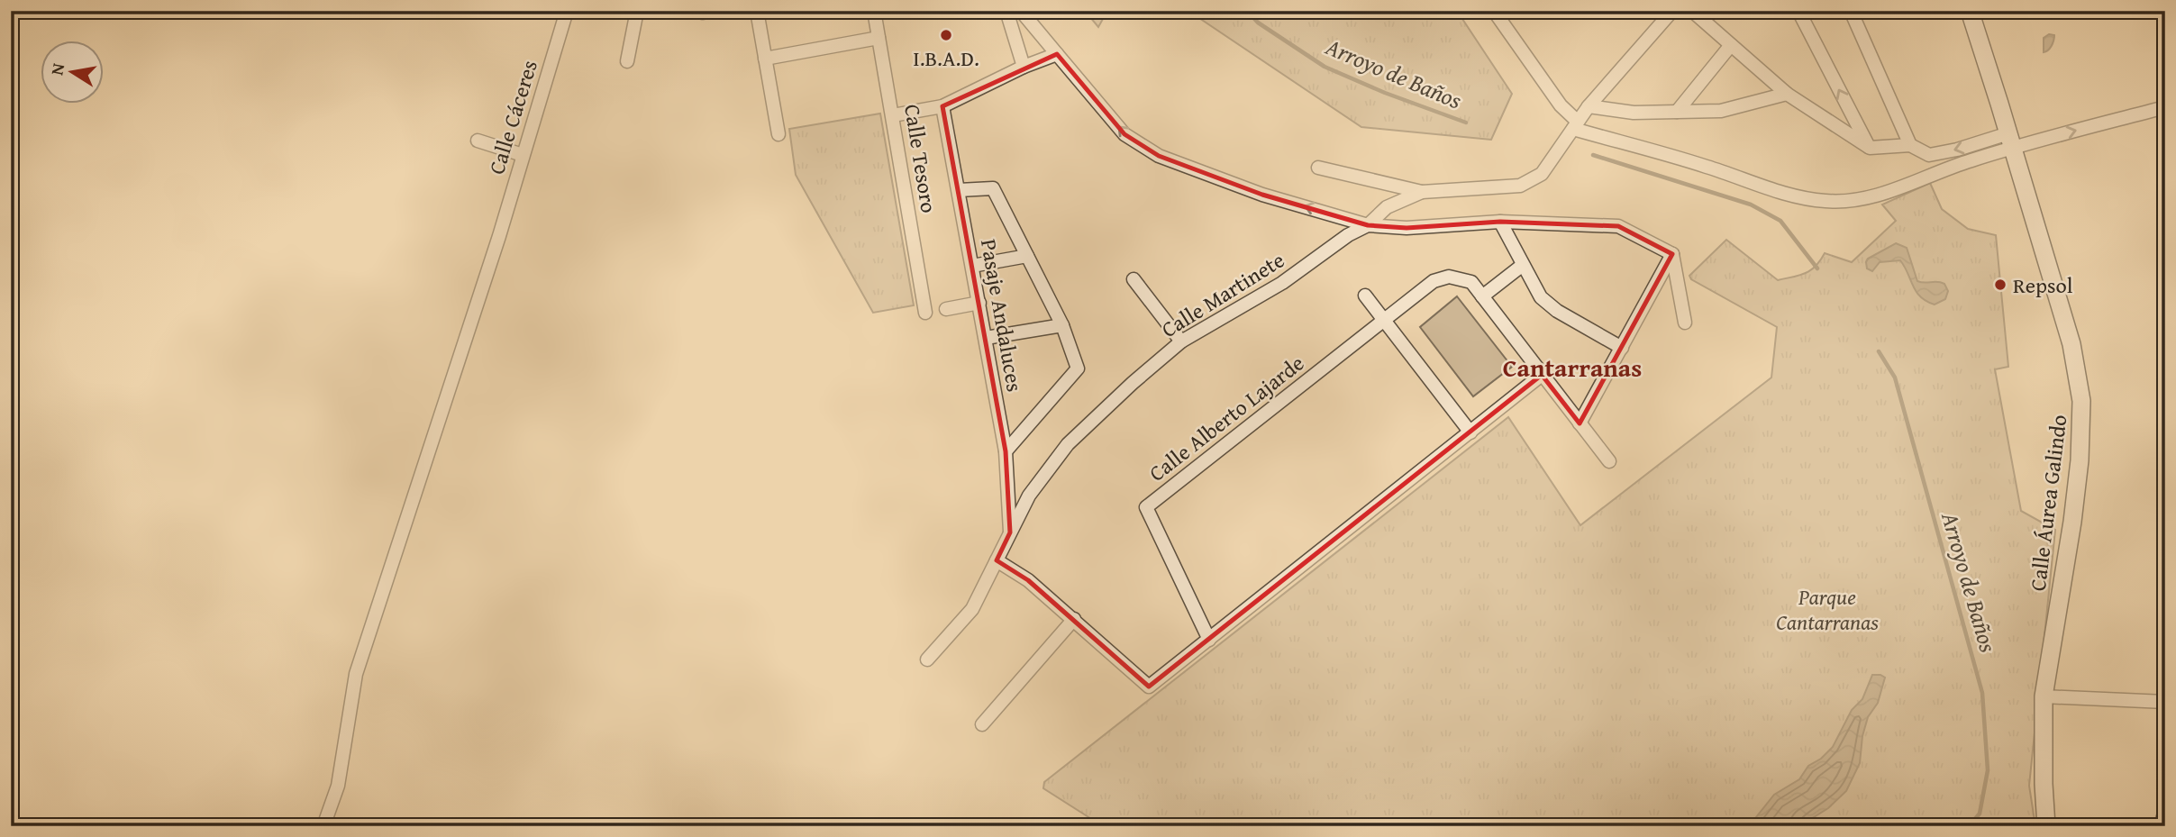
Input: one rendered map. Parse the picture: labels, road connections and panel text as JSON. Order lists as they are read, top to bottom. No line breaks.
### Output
{"streets":{"street":["Calle Cáceres","Calle Tesoro","Calle Martinete","Pasaje Andaluces","Calle Alberto Lajarde","Calle Áurea Galindo"]},"crossings":[["Calle Martinete","Pasaje Andaluces"]],"districts":["Cantarranas"],"water":["Arroyo de Baños"],"parks":["Parque Cantarranas"],"places":["I.B.A.D.","Repsol"],"north":"left"}
